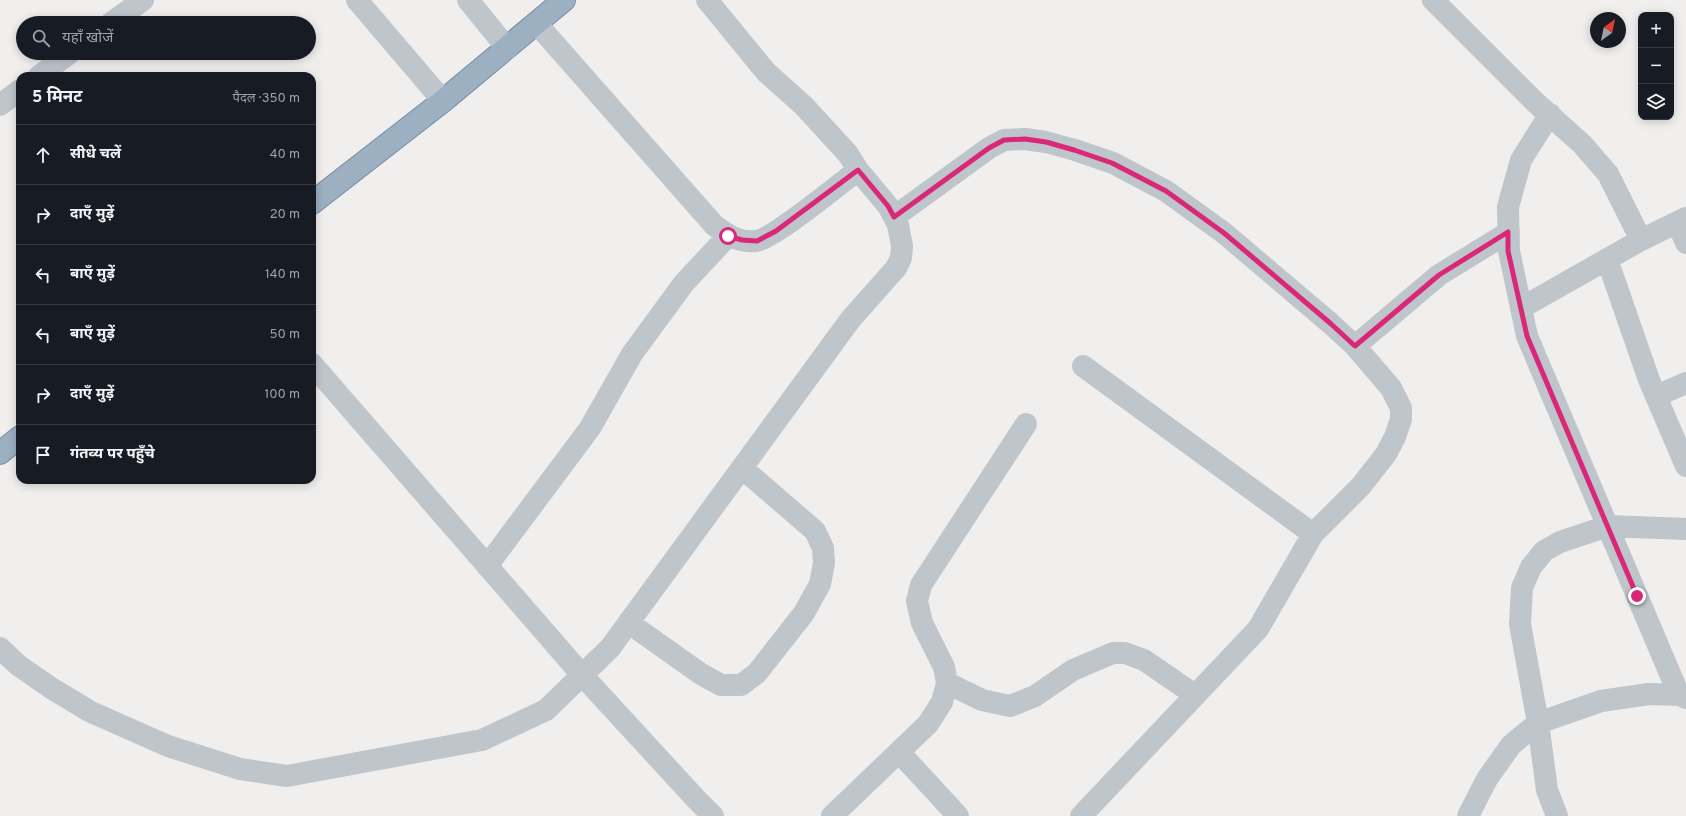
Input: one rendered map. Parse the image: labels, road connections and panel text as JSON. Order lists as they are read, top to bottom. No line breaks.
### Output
{"north":"top right","page":{"map_buttons":["+","−"],"search":"यहाँ खोजें","heading":["5 मिनट","पैदल · 350 m"],"list":[["सीधे चलें","40 m"],["दाएँ मुड़ें","20 m"],["बाएँ मुड़ें","140 m"],["बाएँ मुड़ें","50 m"],["दाएँ मुड़ें","100 m"],"गंतव्य पर पहुँचे"]}}
